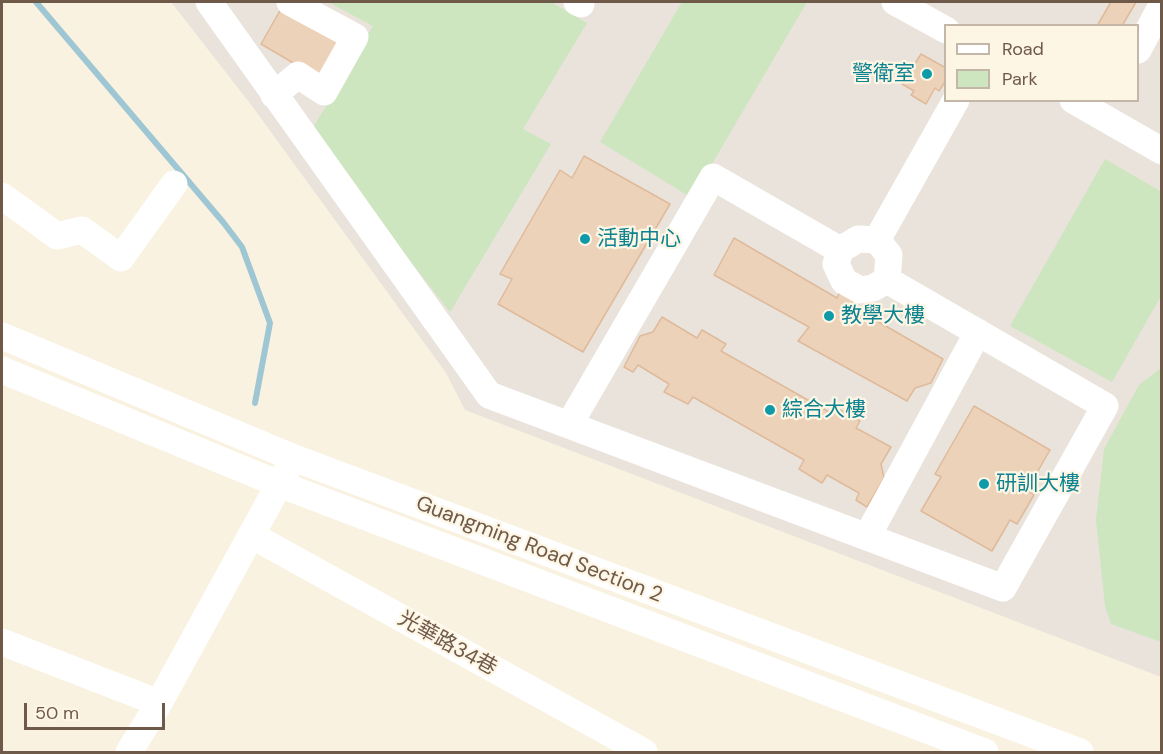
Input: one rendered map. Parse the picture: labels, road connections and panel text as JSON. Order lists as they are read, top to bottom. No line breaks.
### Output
{"streets":{"street":["Guangming Road Section 2","光華路34巷"]},"places":["警衛室","活動中心","教學大樓","綜合大樓","研訓大樓"],"legend":["Road","Park"],"scale_bar":"50 m"}
